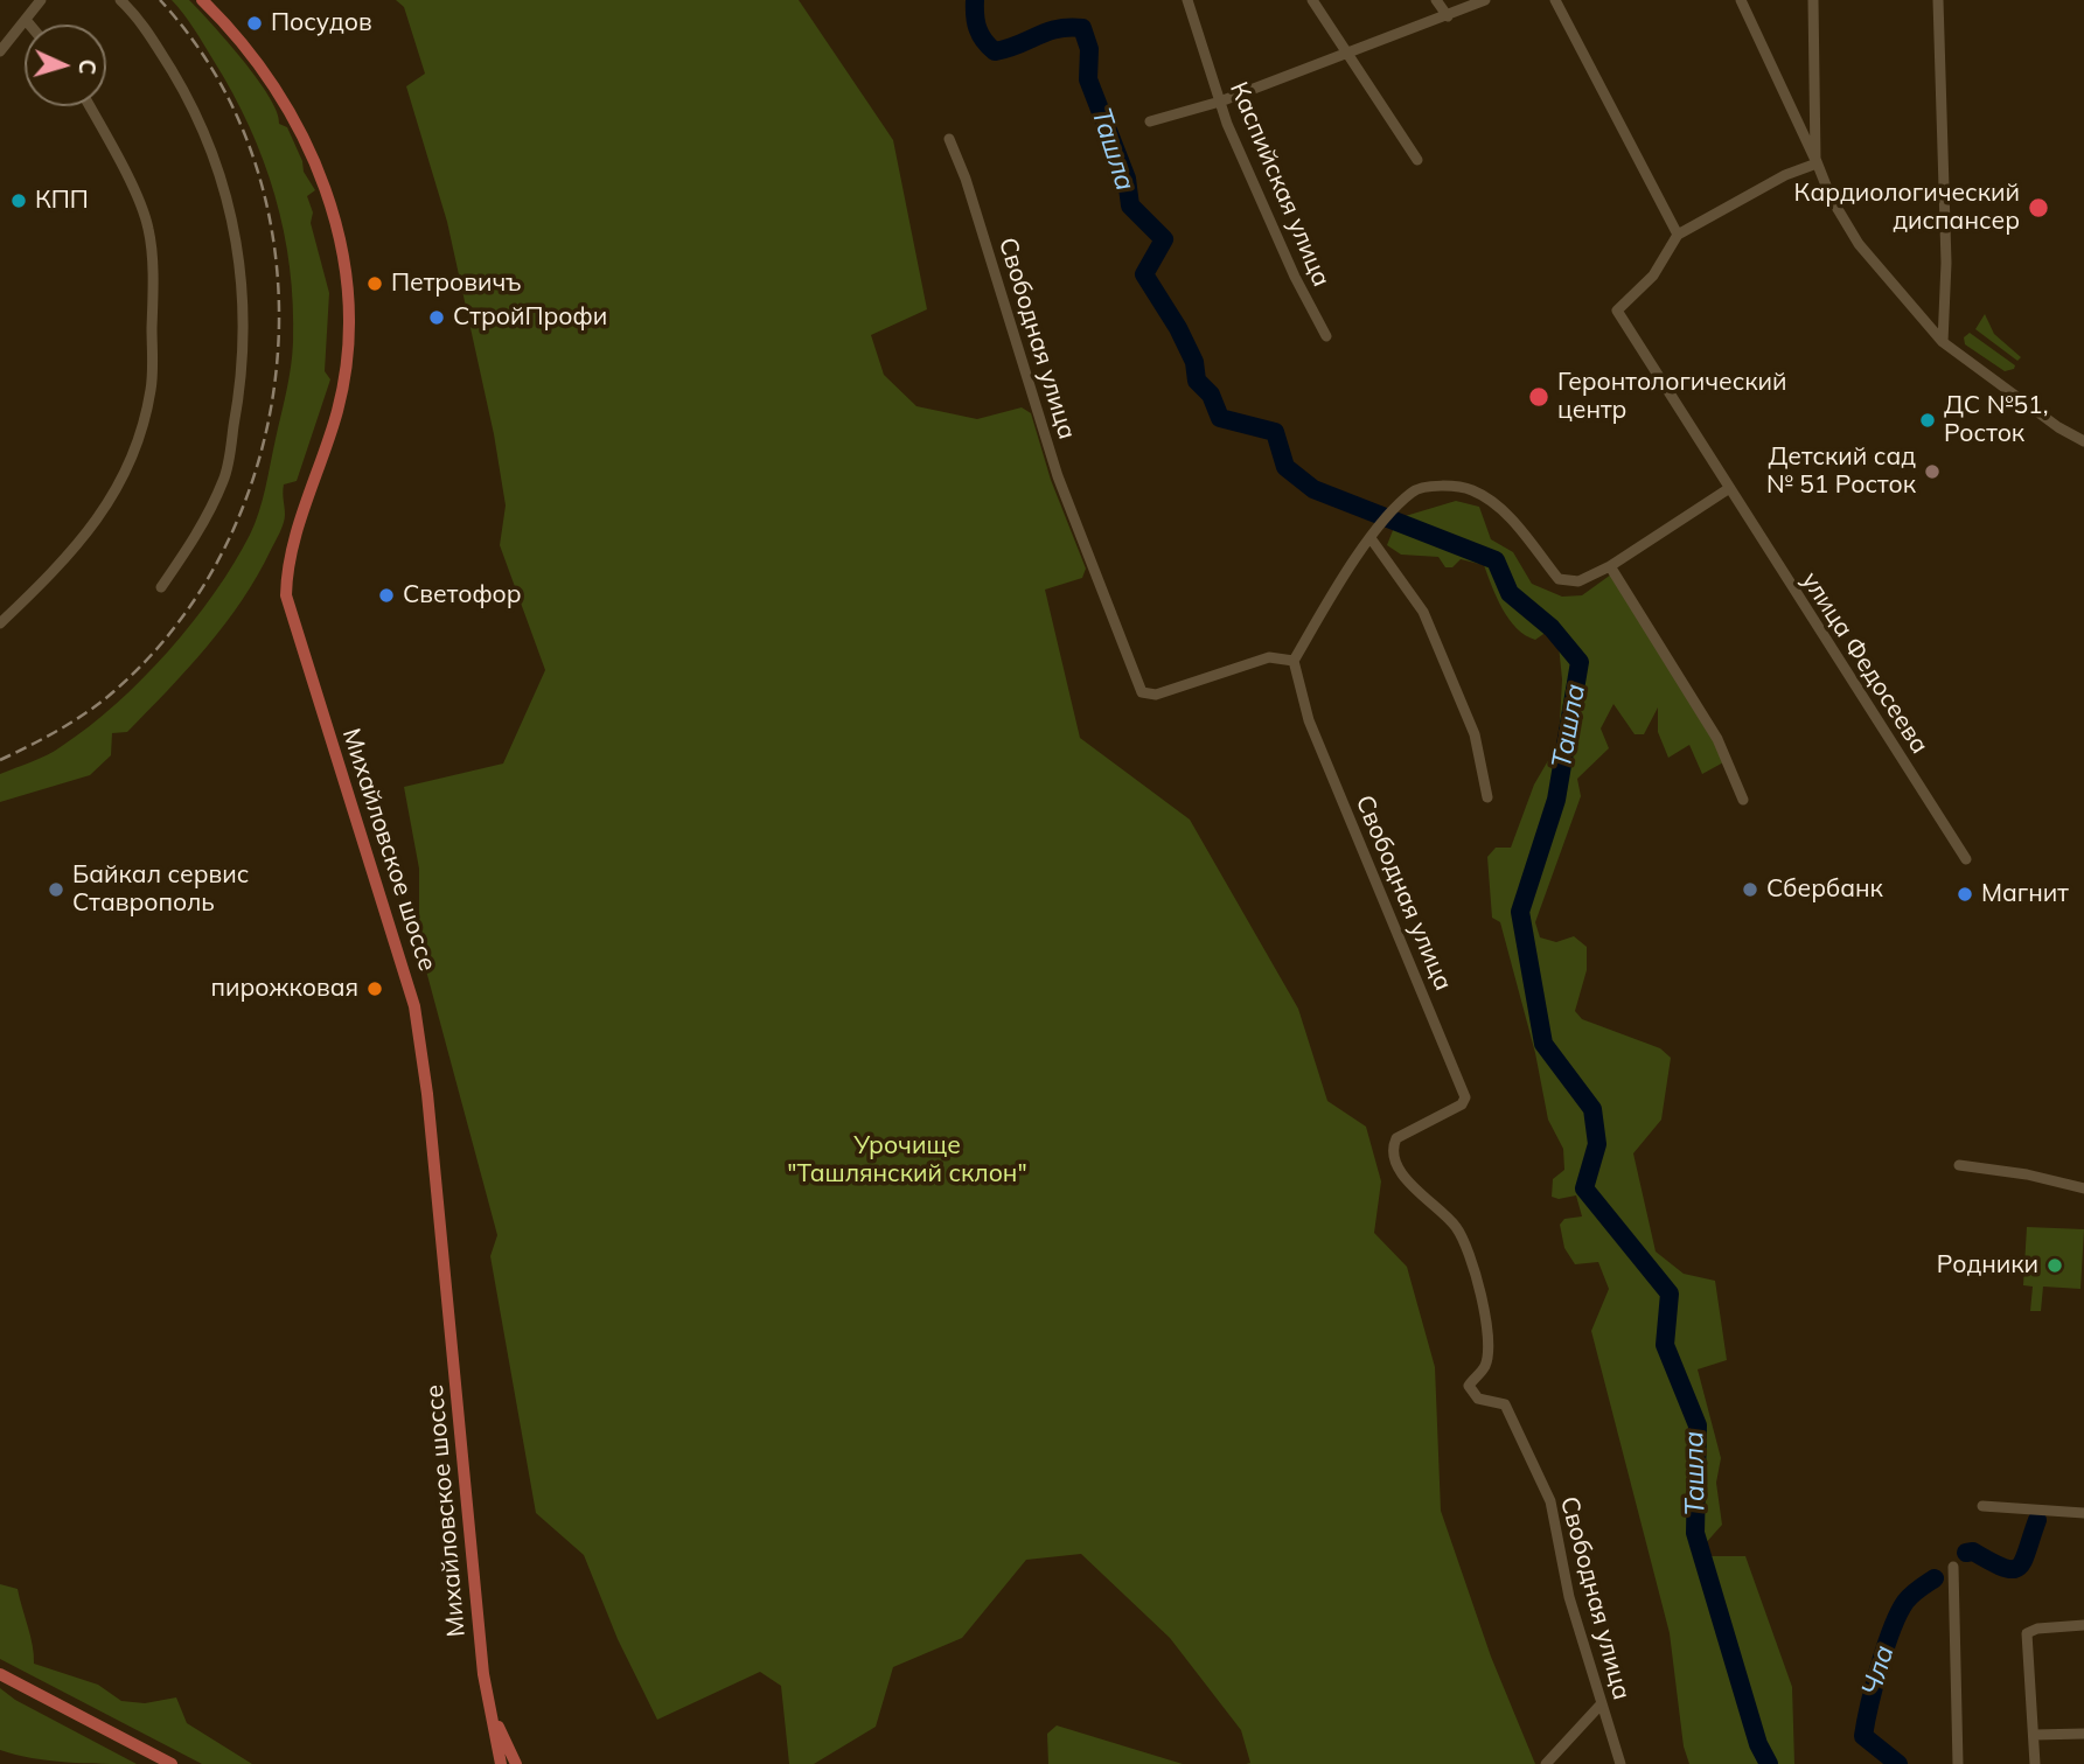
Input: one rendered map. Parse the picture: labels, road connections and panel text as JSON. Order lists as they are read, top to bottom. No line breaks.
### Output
{"streets":{"main road":["Михайловское шоссе"],"street":["Каспийская улица","Свободная улица","улица Федосеева"]},"water":["Ташла","Чла"],"parks":["Урочище \"Ташлянский склон\""],"places":["Посудов","КПП","Кардиологический диспансер","Петровичъ","СтройПрофи","Геронтологический центр","ДС №51, Росток","Детский сад № 51 Росток","Светофор","Байкал сервис Ставрополь","Сбербанк","Магнит","пирожковая","Родники"],"north":"right"}
